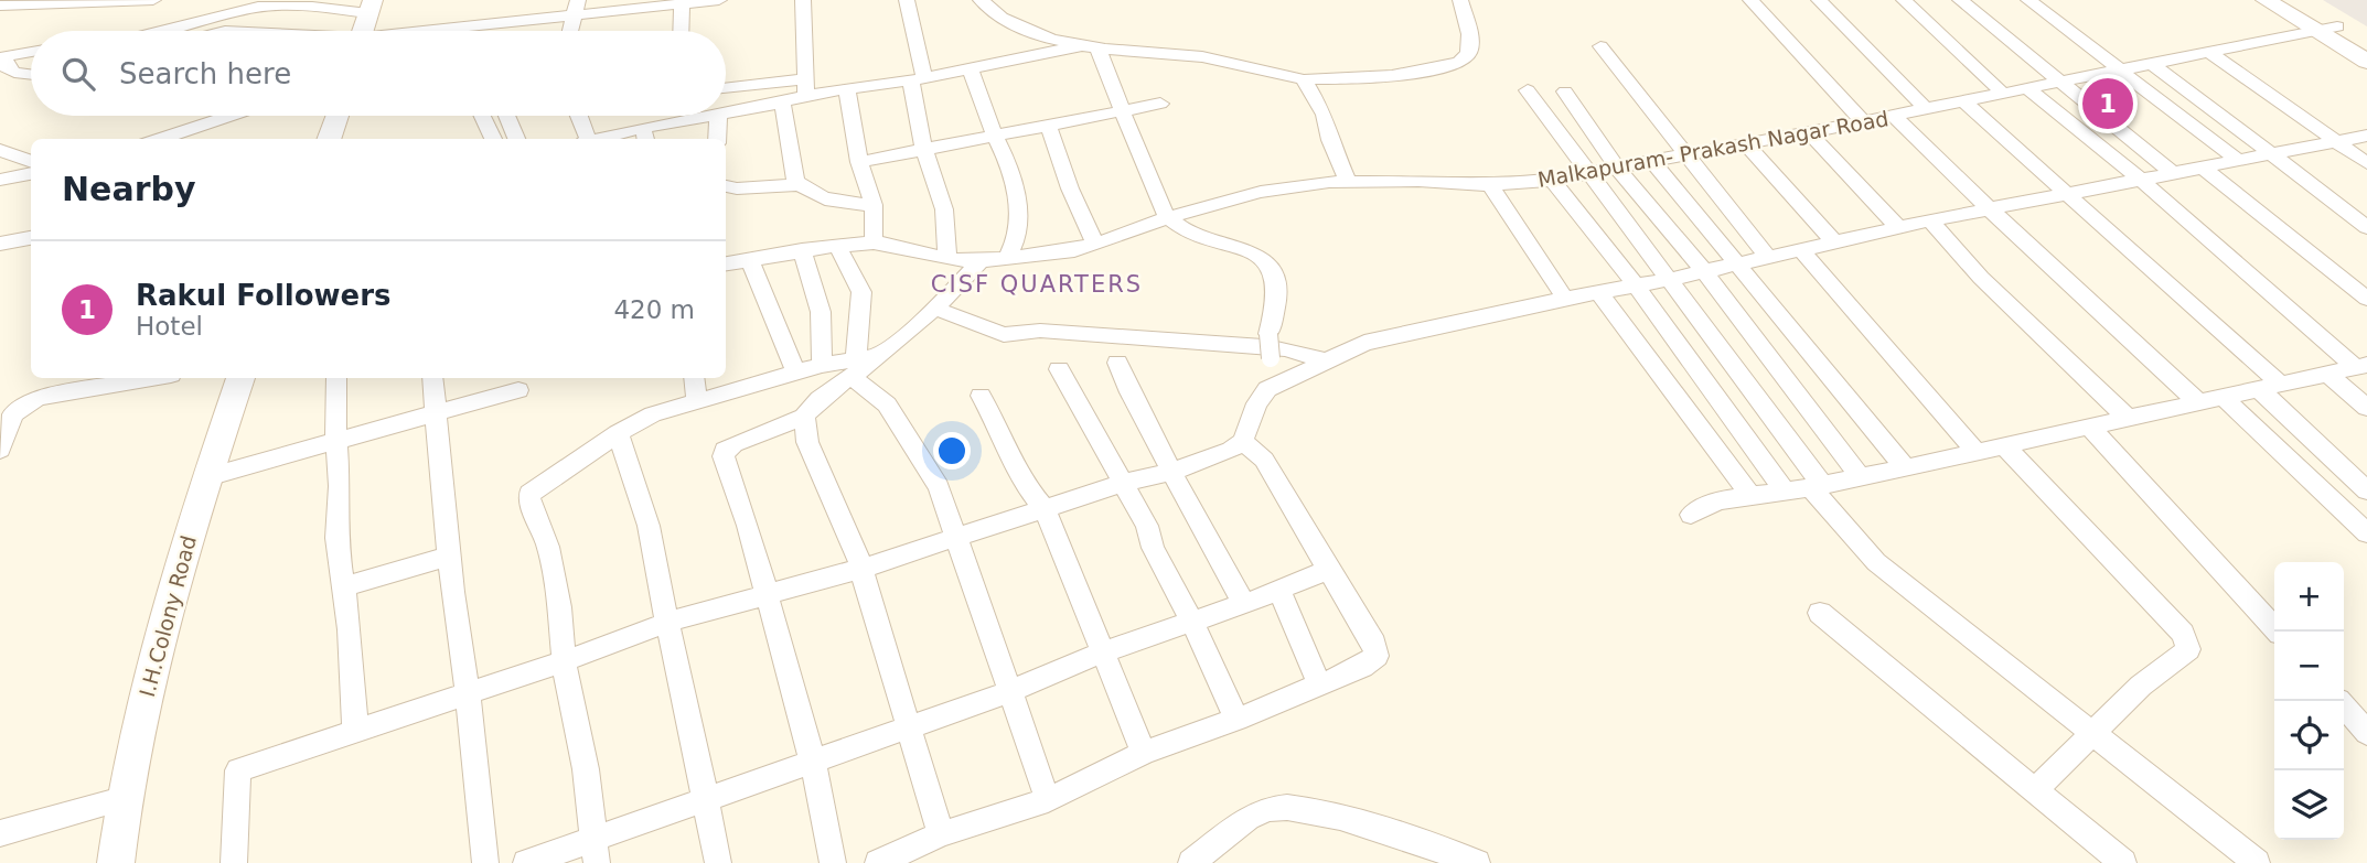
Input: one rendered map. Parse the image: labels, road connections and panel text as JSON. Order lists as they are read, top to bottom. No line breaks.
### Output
{"streets":{"street":["Malkapuram- Prakash Nagar Road","I.H.Colony Road"]},"districts":["CISF QUARTERS"],"page":{"search":"Search here","pins":"1","heading":"Nearby","list":[{"mark":"1","name":"Rakul Followers","note":"Hotel","value":"420 m"}],"map_buttons":["+","−"]}}
